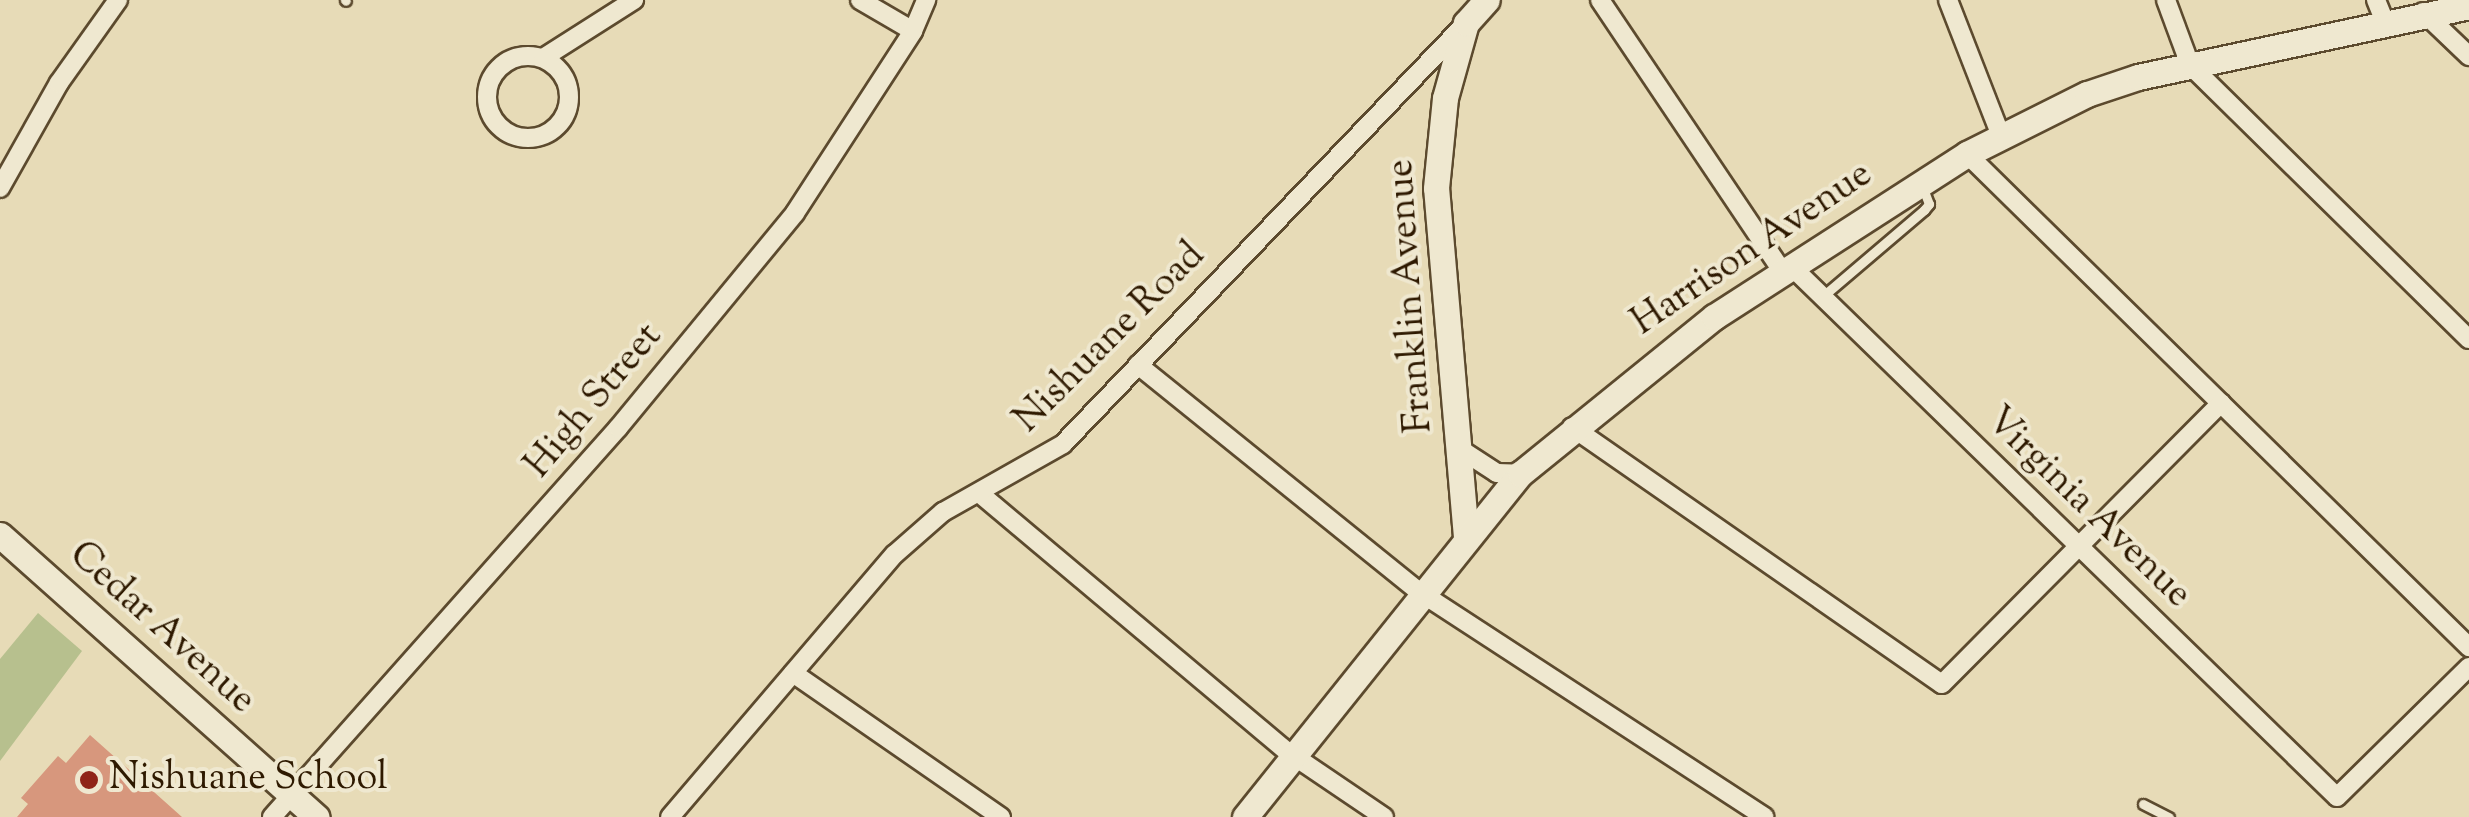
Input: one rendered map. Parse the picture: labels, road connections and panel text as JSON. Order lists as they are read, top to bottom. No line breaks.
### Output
{"streets":{"street":["Harrison Avenue","Franklin Avenue","Nishuane Road","High Street","Virginia Avenue","Cedar Avenue"]},"crossings":[["Harrison Avenue","Franklin Avenue"],["Harrison Avenue","Virginia Avenue"],["Franklin Avenue","Nishuane Road"],["High Street","Cedar Avenue"]],"places":["Nishuane School"]}
